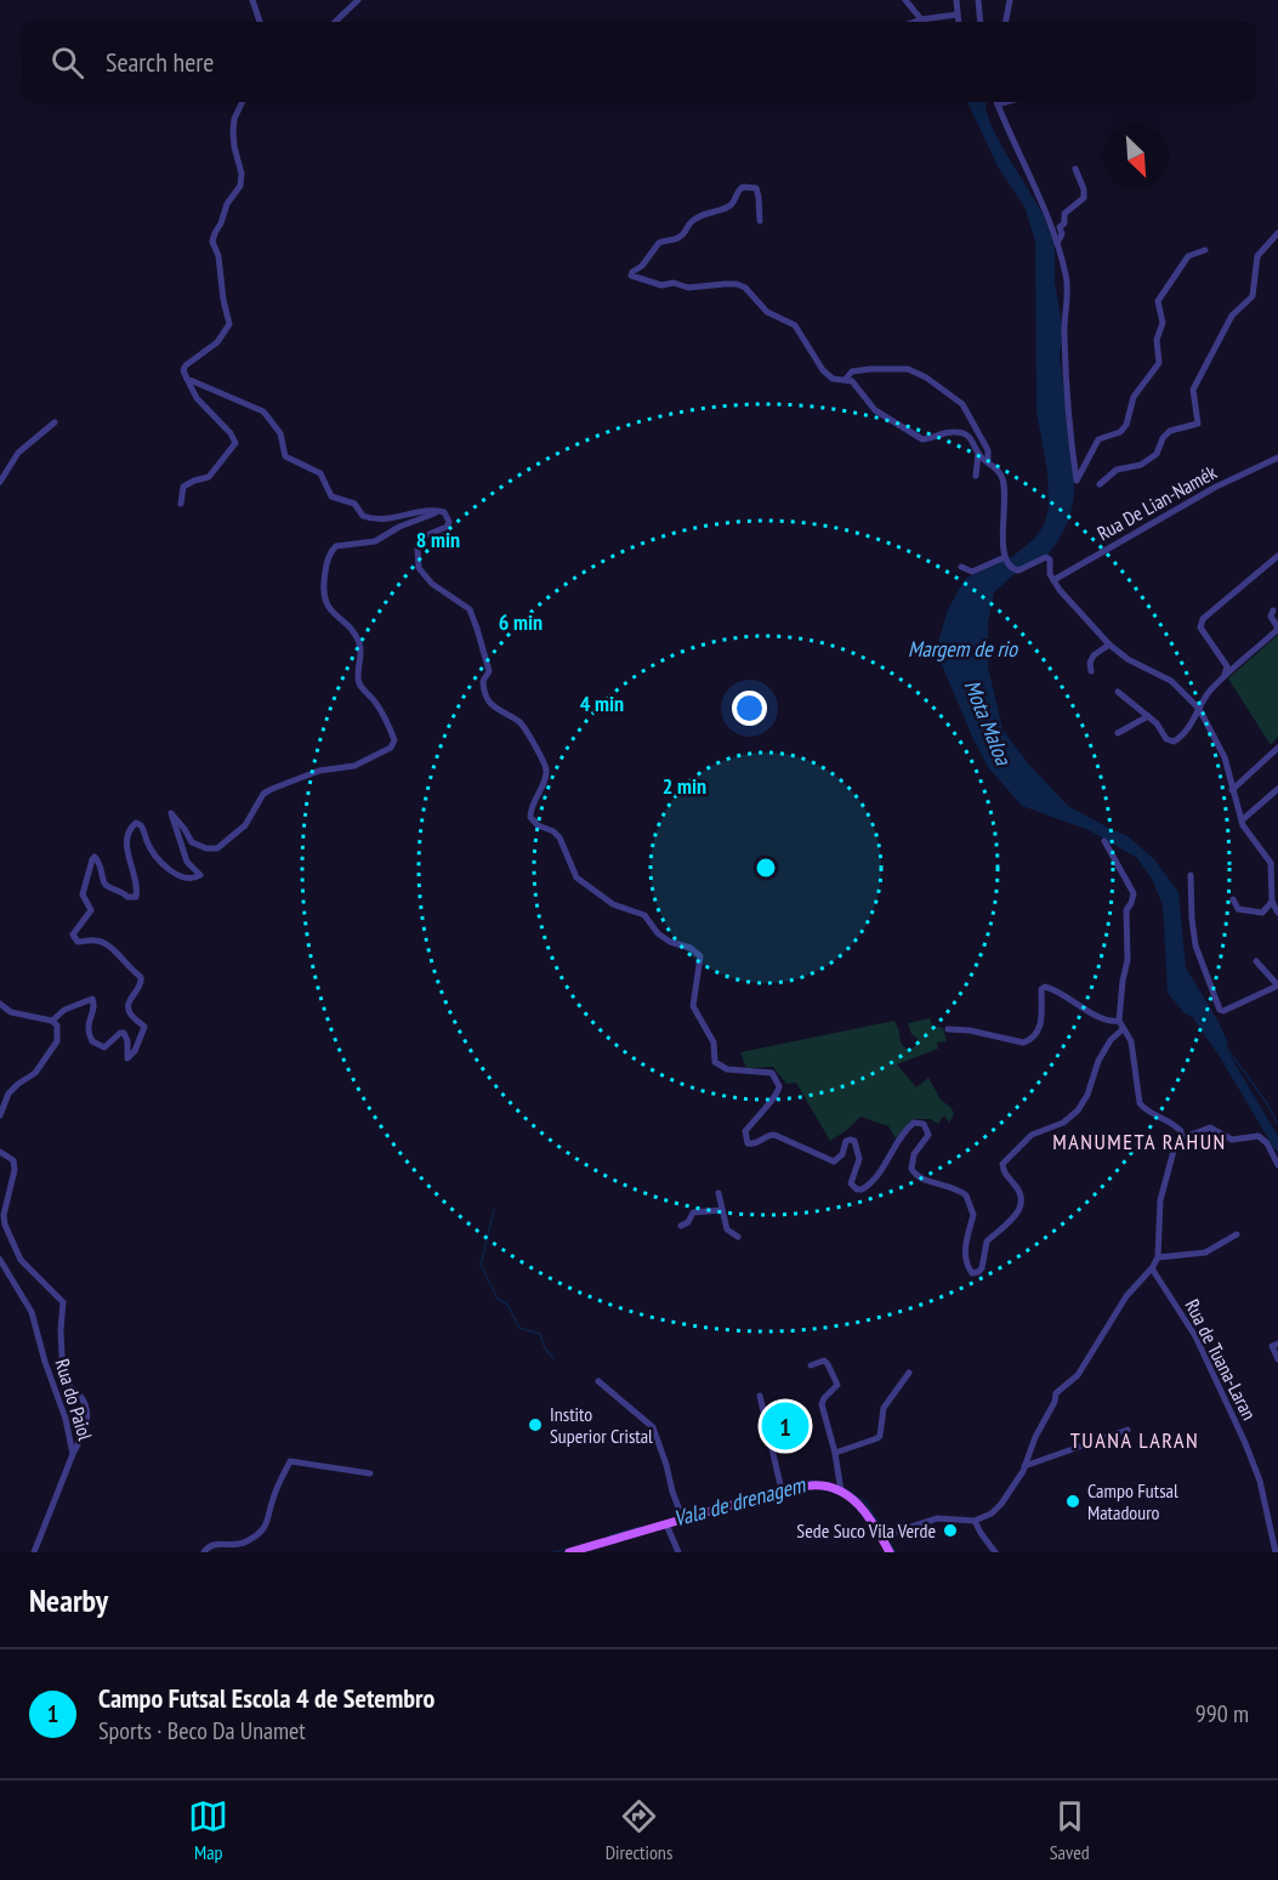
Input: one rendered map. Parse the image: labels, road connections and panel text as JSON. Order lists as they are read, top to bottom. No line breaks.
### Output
{"streets":{"street":["Rua De Lian-Namék","Rua de Tuana-Laran","Rua do Paiol"]},"districts":["MANUMETA RAHUN","TUANA LARAN"],"water":["Margem de rio","Mota Maloa","Vala de drenagem"],"places":["Instito Superior Cristal","Campo Futsal Matadouro","Sede Suco Vila Verde"],"north":"bottom right","page":{"search":"Search here","pins":"1","heading":"Nearby","list":[{"mark":"1","name":"Campo Futsal Escola 4 de Setembro","note":"Sports · Beco Da Unamet","value":"990 m"}],"nav":["Map","Directions","Saved"]},"rings":["8 min","6 min","4 min","2 min"]}
